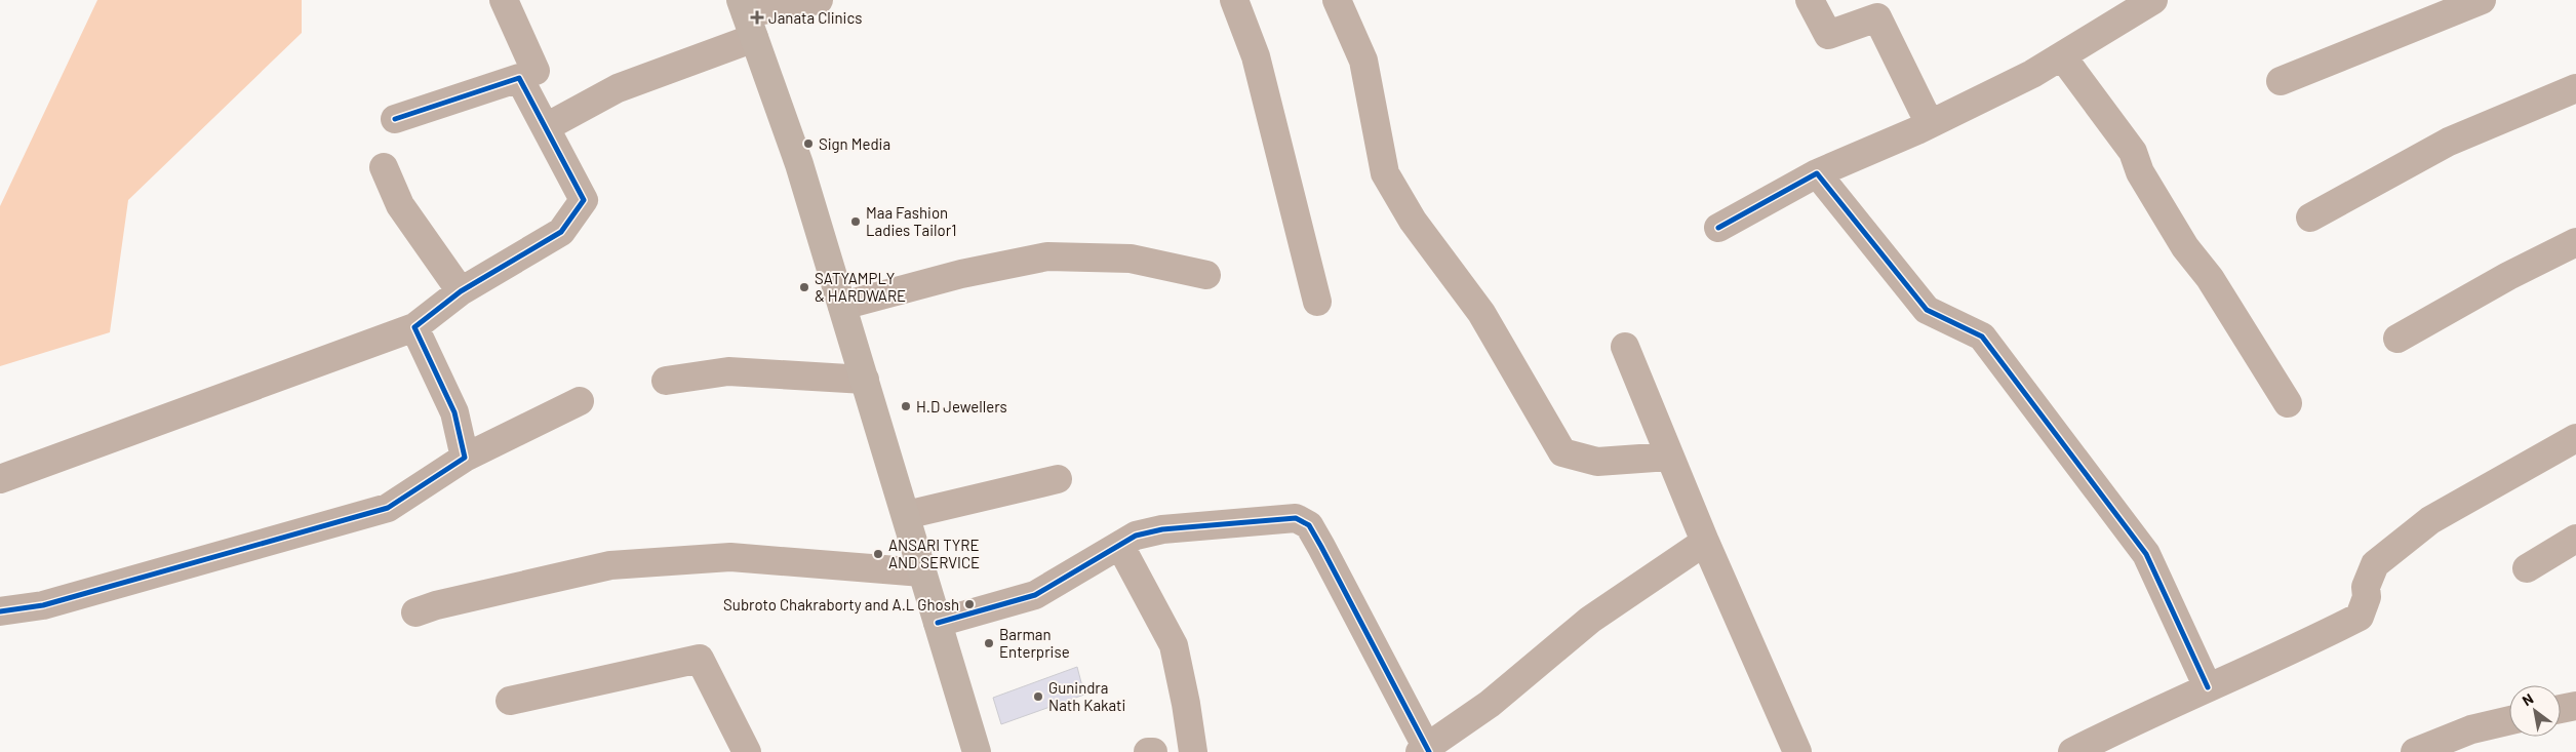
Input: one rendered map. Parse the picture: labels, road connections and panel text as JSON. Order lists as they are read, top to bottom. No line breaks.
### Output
{"places":{"health":["Janata Clinics"],"other":["Sign Media","Maa Fashion Ladies Tailor1","SATYAMPLY & HARDWARE","H.D Jewellers","ANSARI TYRE AND SERVICE","Subroto Chakraborty and A.L Ghosh","Barman Enterprise","Gunindra Nath Kakati"]},"north":"top left"}
